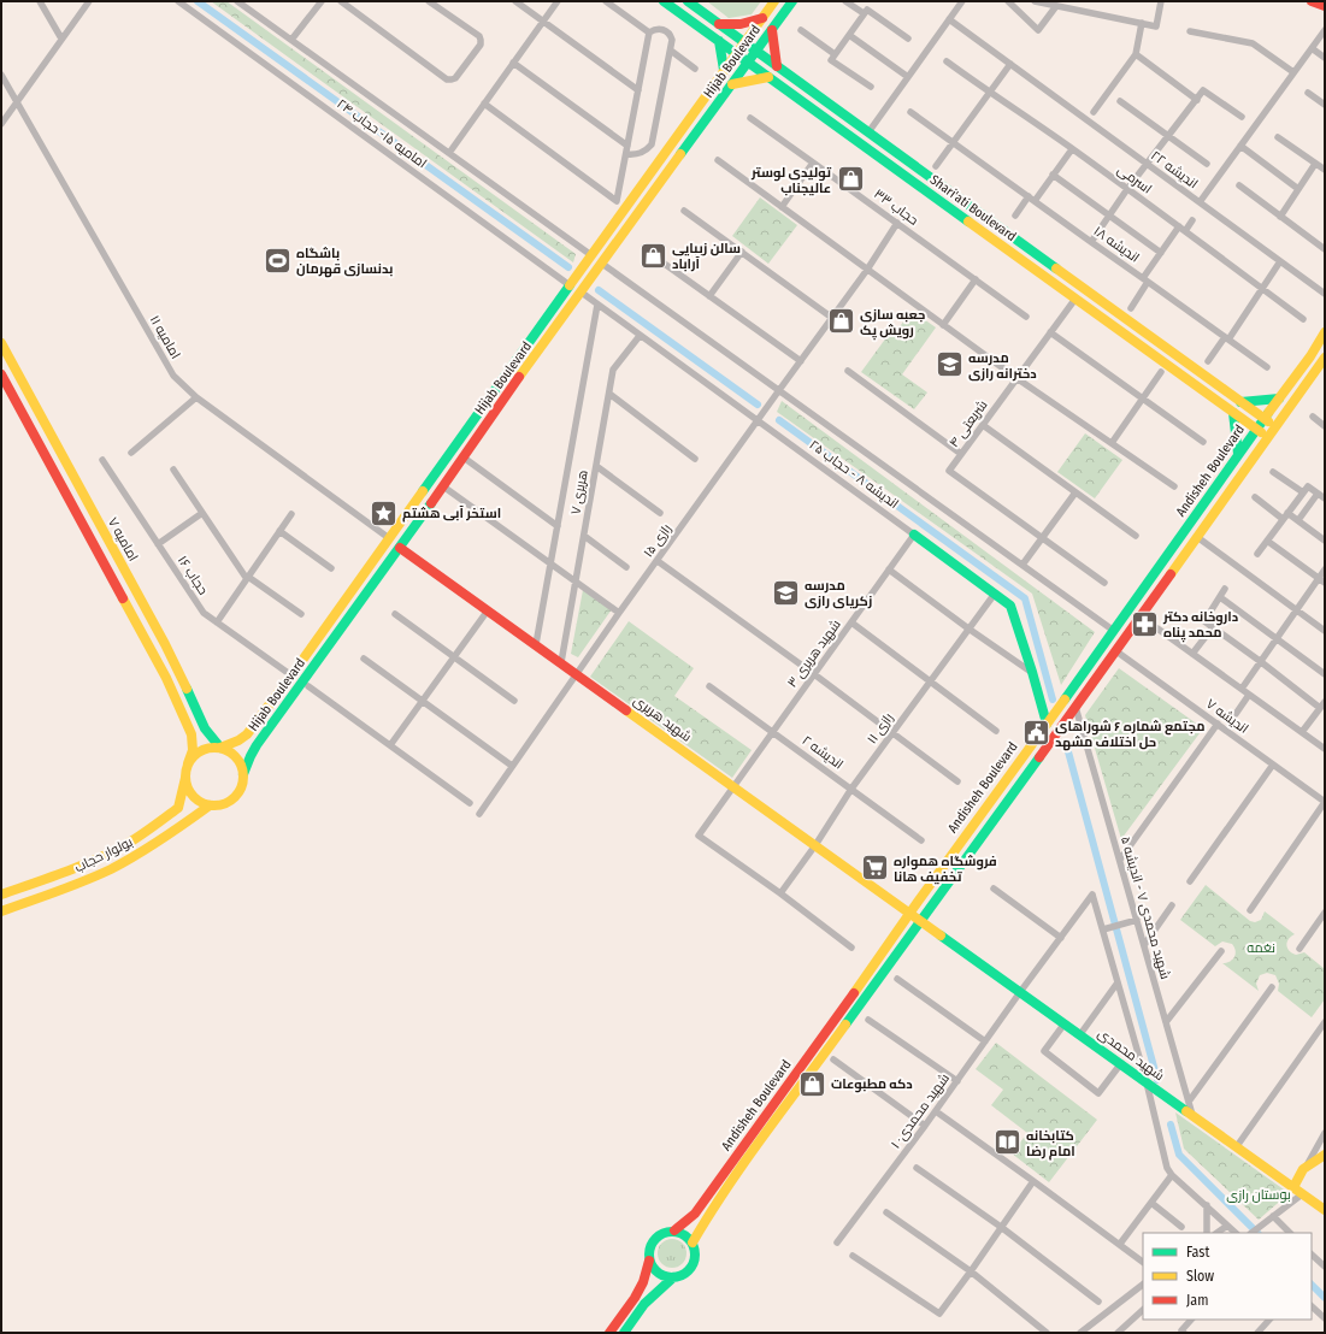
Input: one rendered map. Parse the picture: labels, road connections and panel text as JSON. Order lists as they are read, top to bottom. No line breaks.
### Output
{"streets":{"main road":["Hijab Boulevard","Shari'ati Boulevard","Andisheh Boulevard","اندیشه ۸ - حجاب ۲۵","امامیه ۷","شهید هریری","بولوار حجاب","شهید محمدی"],"street":["امامیه ۱۵- حجاب ۲۴","اندیشه ۲۲","اسرمی","حجاب ۳۳","اندیشه ۱۸","امامیه ۱۱","شریعتی ۴","هریری ۷","رازی ۱۵","حجاب ۱۶","شهید هریری ۳","اندیشه ۷","رازی ۱۱","اندیشه ۲","شهید محمدی ۷ - اندیشه ۵","شهید محمدی۰ ۱"]},"crossings":[["Hijab Boulevard","امامیه ۱۵- حجاب ۲۴"],["Hijab Boulevard","Shari'ati Boulevard"],["Hijab Boulevard","امامیه ۱۱"],["Hijab Boulevard","اندیشه ۸ - حجاب ۲۵"],["Hijab Boulevard","امامیه ۷"],["Hijab Boulevard","حجاب ۱۶"],["Hijab Boulevard","شهید هریری"],["Hijab Boulevard","بولوار حجاب"],["حجاب ۳۳","رازی ۱۵"],["Shari'ati Boulevard","شریعتی ۴"],["Shari'ati Boulevard","Andisheh Boulevard"],["Andisheh Boulevard","اندیشه ۸ - حجاب ۲۵"],["Andisheh Boulevard","اندیشه ۷"],["Andisheh Boulevard","شهید هریری"],["Andisheh Boulevard","شهید محمدی ۷ - اندیشه ۵"],["Andisheh Boulevard","شهید محمدی"],["اندیشه ۸ - حجاب ۲۵","هریری ۷"],["اندیشه ۸ - حجاب ۲۵","رازی ۱۵"],["اندیشه ۸ - حجاب ۲۵","شهید هریری ۳"],["اندیشه ۸ - حجاب ۲۵","رازی ۱۱"],["هریری ۷","شهید هریری"],["امامیه ۷","بولوار حجاب"],["رازی ۱۵","شهید هریری"],["شهید هریری ۳","شهید هریری"],["شهید هریری ۳","رازی ۱۱"],["شهید هریری ۳","اندیشه ۲"],["شهید هریری","رازی ۱۱"],["شهید هریری","شهید محمدی"],["رازی ۱۱","اندیشه ۲"],["شهید محمدی ۷ - اندیشه ۵","شهید محمدی"],["شهید محمدی","شهید محمدی۰ ۱"]],"parks":["نغمه","بوستان رازی"],"places":{"shop":["تولیدی لوستر عالیجناب","سالن زیبایی آراباد","جعبه سازی رویش پک","دکه مطبوعات"],"sports":["باشگاه بدنسازی قهرمان"],"school or university":["مدرسه دخترانه رازی","مدرسه زکریای رازی"],"place":["استخر آبی هشتم"],"pharmacy":["داروخانه دکتر محمد پناه"],"public building":["مجتمع شماره ۶ شوراهای حل اختلاف مشهد"],"supermarket":["فروشگاه همواره تخفیف هانا"],"library":["کتابخانه امام رضا"]},"legend":["Fast","Slow","Jam"]}
